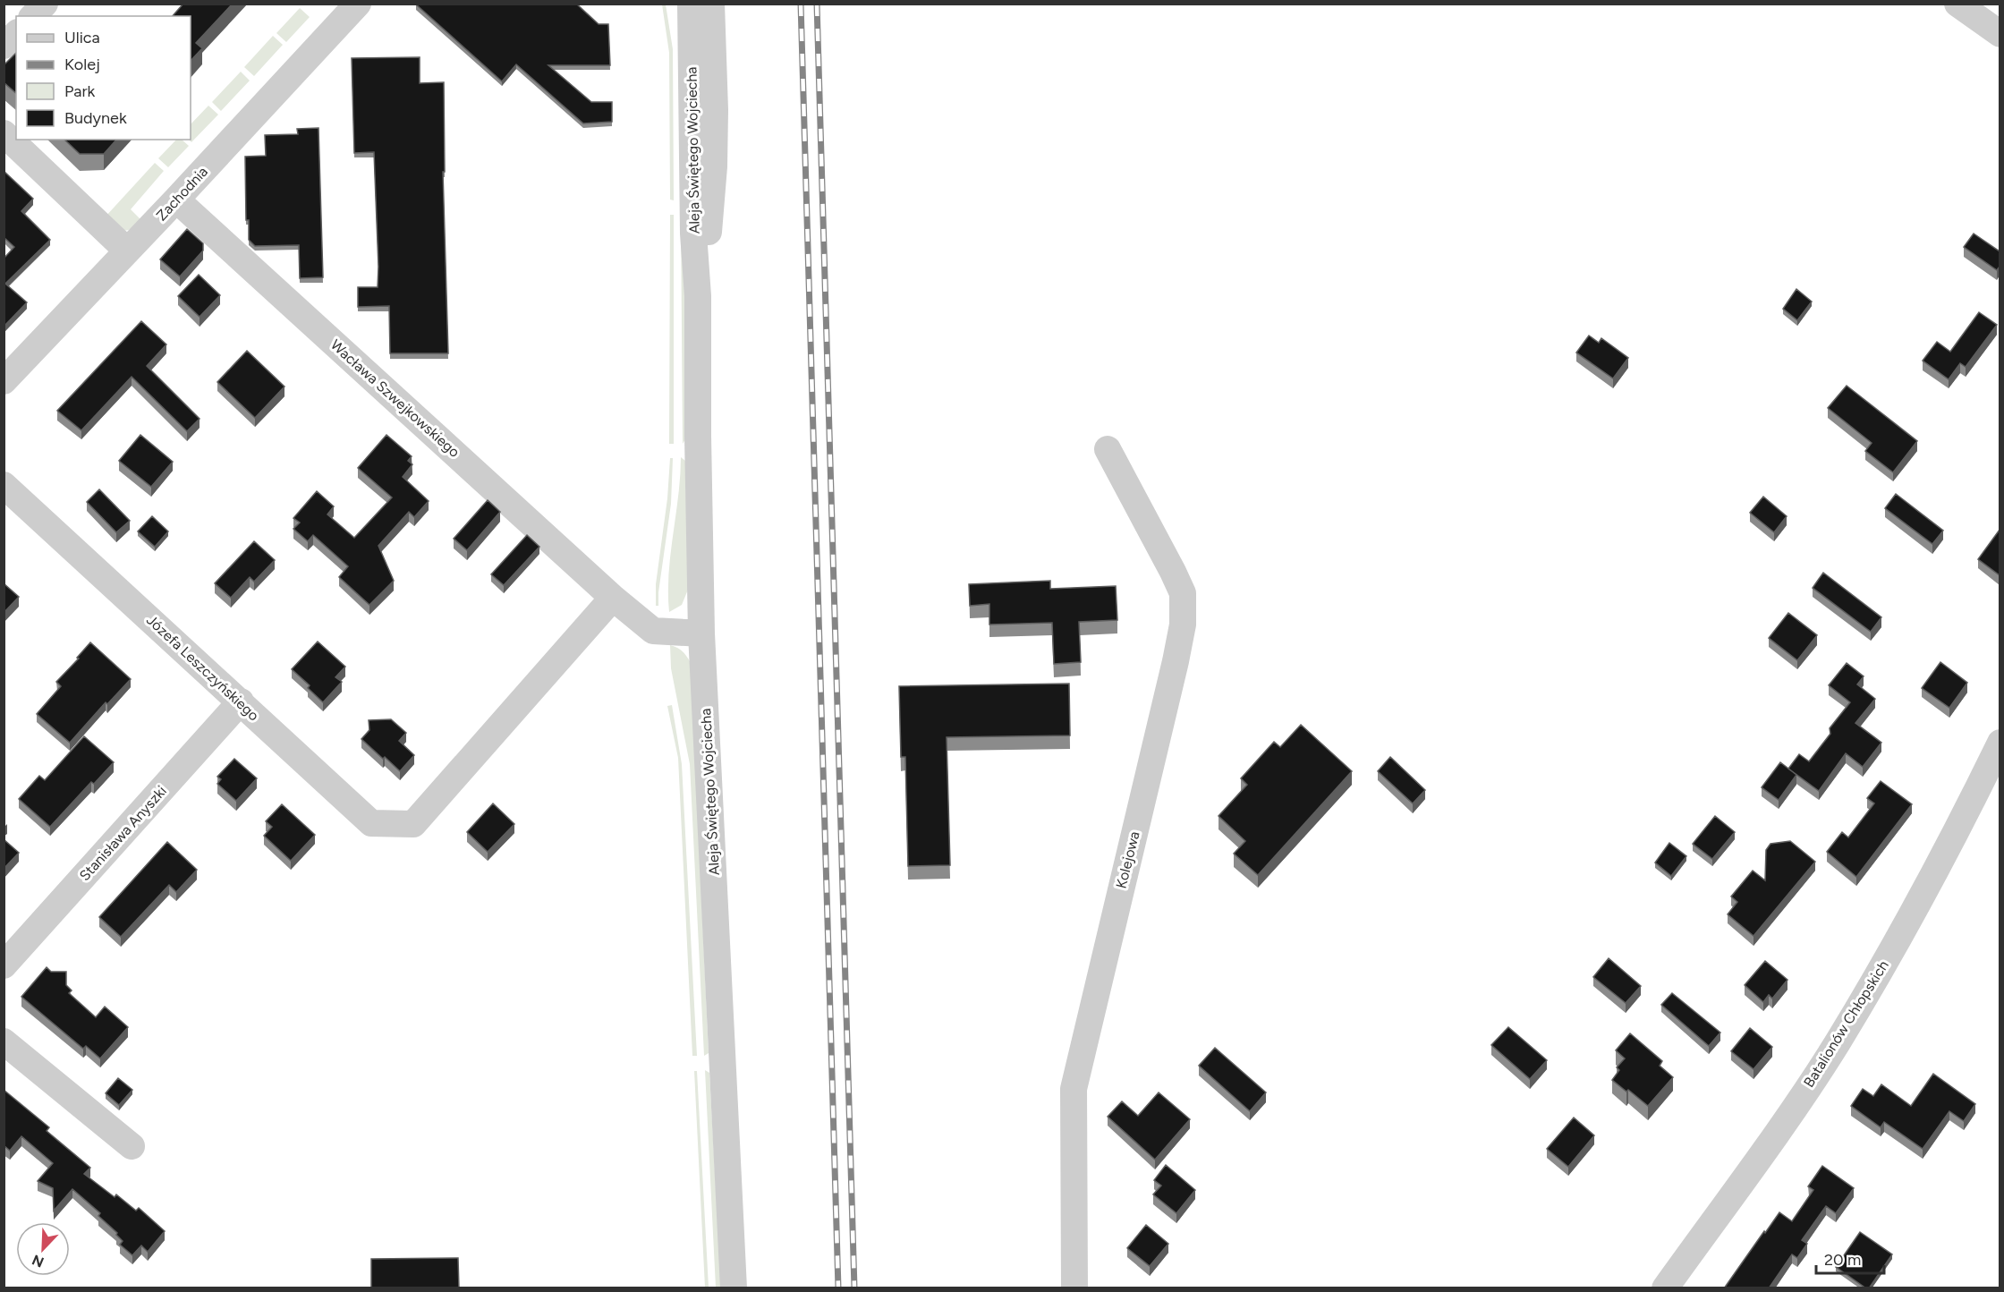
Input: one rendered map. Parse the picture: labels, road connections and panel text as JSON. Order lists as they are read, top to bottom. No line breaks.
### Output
{"streets":{"street":["Aleja Świętego Wojciecha","Zachodnia","Wacława Szwejkowskiego","Józefa Leszczyńskiego","Stanisława Anyszki","Kolejowa","Batalionów Chłopskich"]},"crossings":[["Aleja Świętego Wojciecha","Wacława Szwejkowskiego"],["Zachodnia","Wacława Szwejkowskiego"],["Wacława Szwejkowskiego","Józefa Leszczyńskiego"],["Józefa Leszczyńskiego","Stanisława Anyszki"]],"legend":["Ulica","Kolej","Park","Budynek"],"scale_bar":"20 m","north":"bottom left"}
